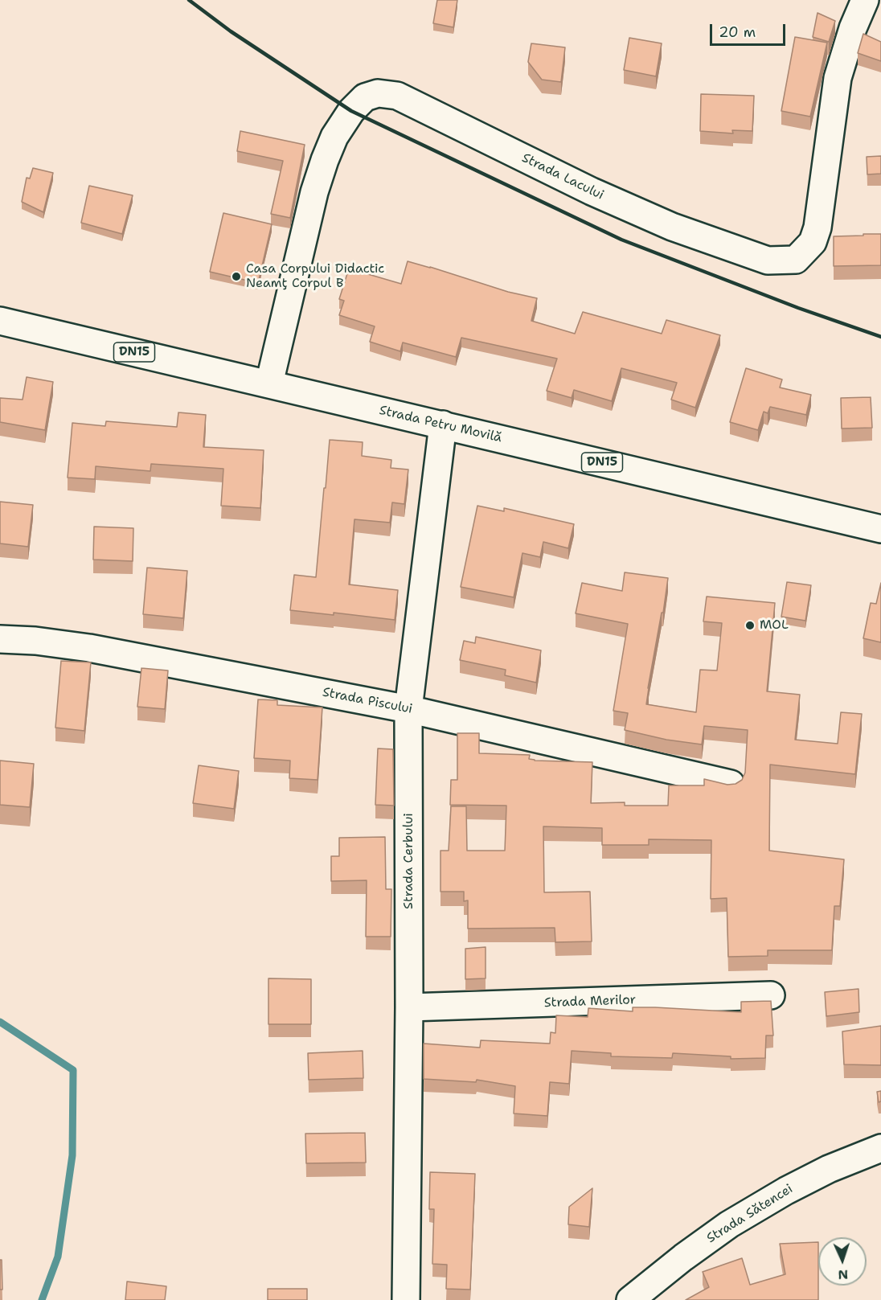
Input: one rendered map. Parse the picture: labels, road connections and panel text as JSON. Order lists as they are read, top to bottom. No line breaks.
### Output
{"streets":{"street":["Strada Lacului","DN15","Strada Petru Movilă","Strada Piscului","Strada Cerbului","Strada Merilor","Strada Sătencei"]},"crossings":[["Strada Lacului","Strada Petru Movilă"],["Strada Petru Movilă","Strada Cerbului"],["Strada Piscului","Strada Cerbului"],["Strada Cerbului","Strada Merilor"]],"places":["Casa Corpului Didactic Neamţ Corpul B","MOL"],"scale_bar":"20 m","north":"bottom"}
